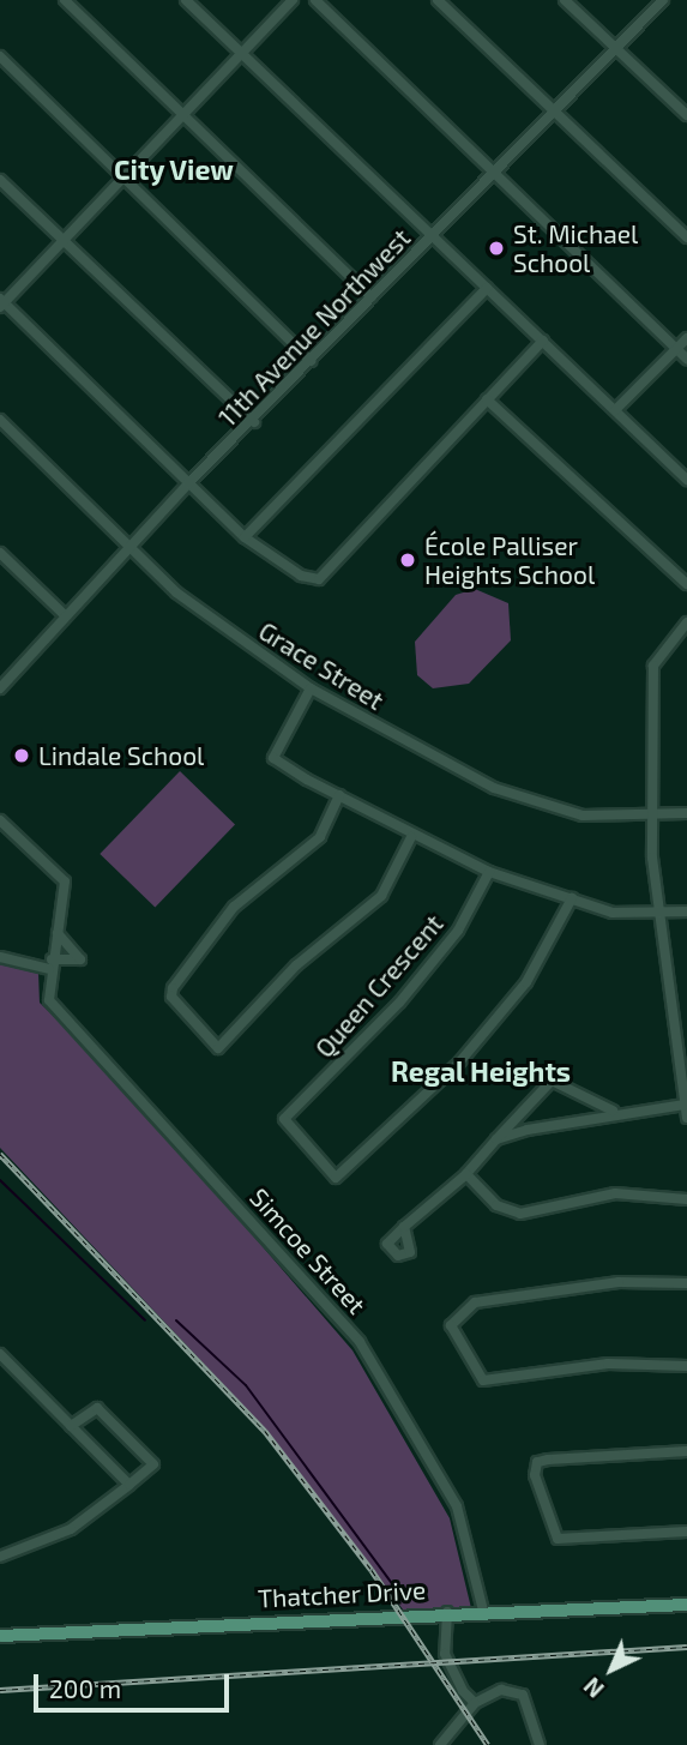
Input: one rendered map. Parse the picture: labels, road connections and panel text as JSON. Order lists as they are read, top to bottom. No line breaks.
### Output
{"streets":{"main road":["Thatcher Drive"],"street":["11th Avenue Northwest","Grace Street","Queen Crescent","Simcoe Street"]},"crossings":[["11th Avenue Northwest","Grace Street"],["Simcoe Street","Thatcher Drive"]],"districts":["City View","Regal Heights"],"places":["St. Michael School","École Palliser Heights School","Lindale School"],"scale_bar":"200 m","north":"bottom left"}
